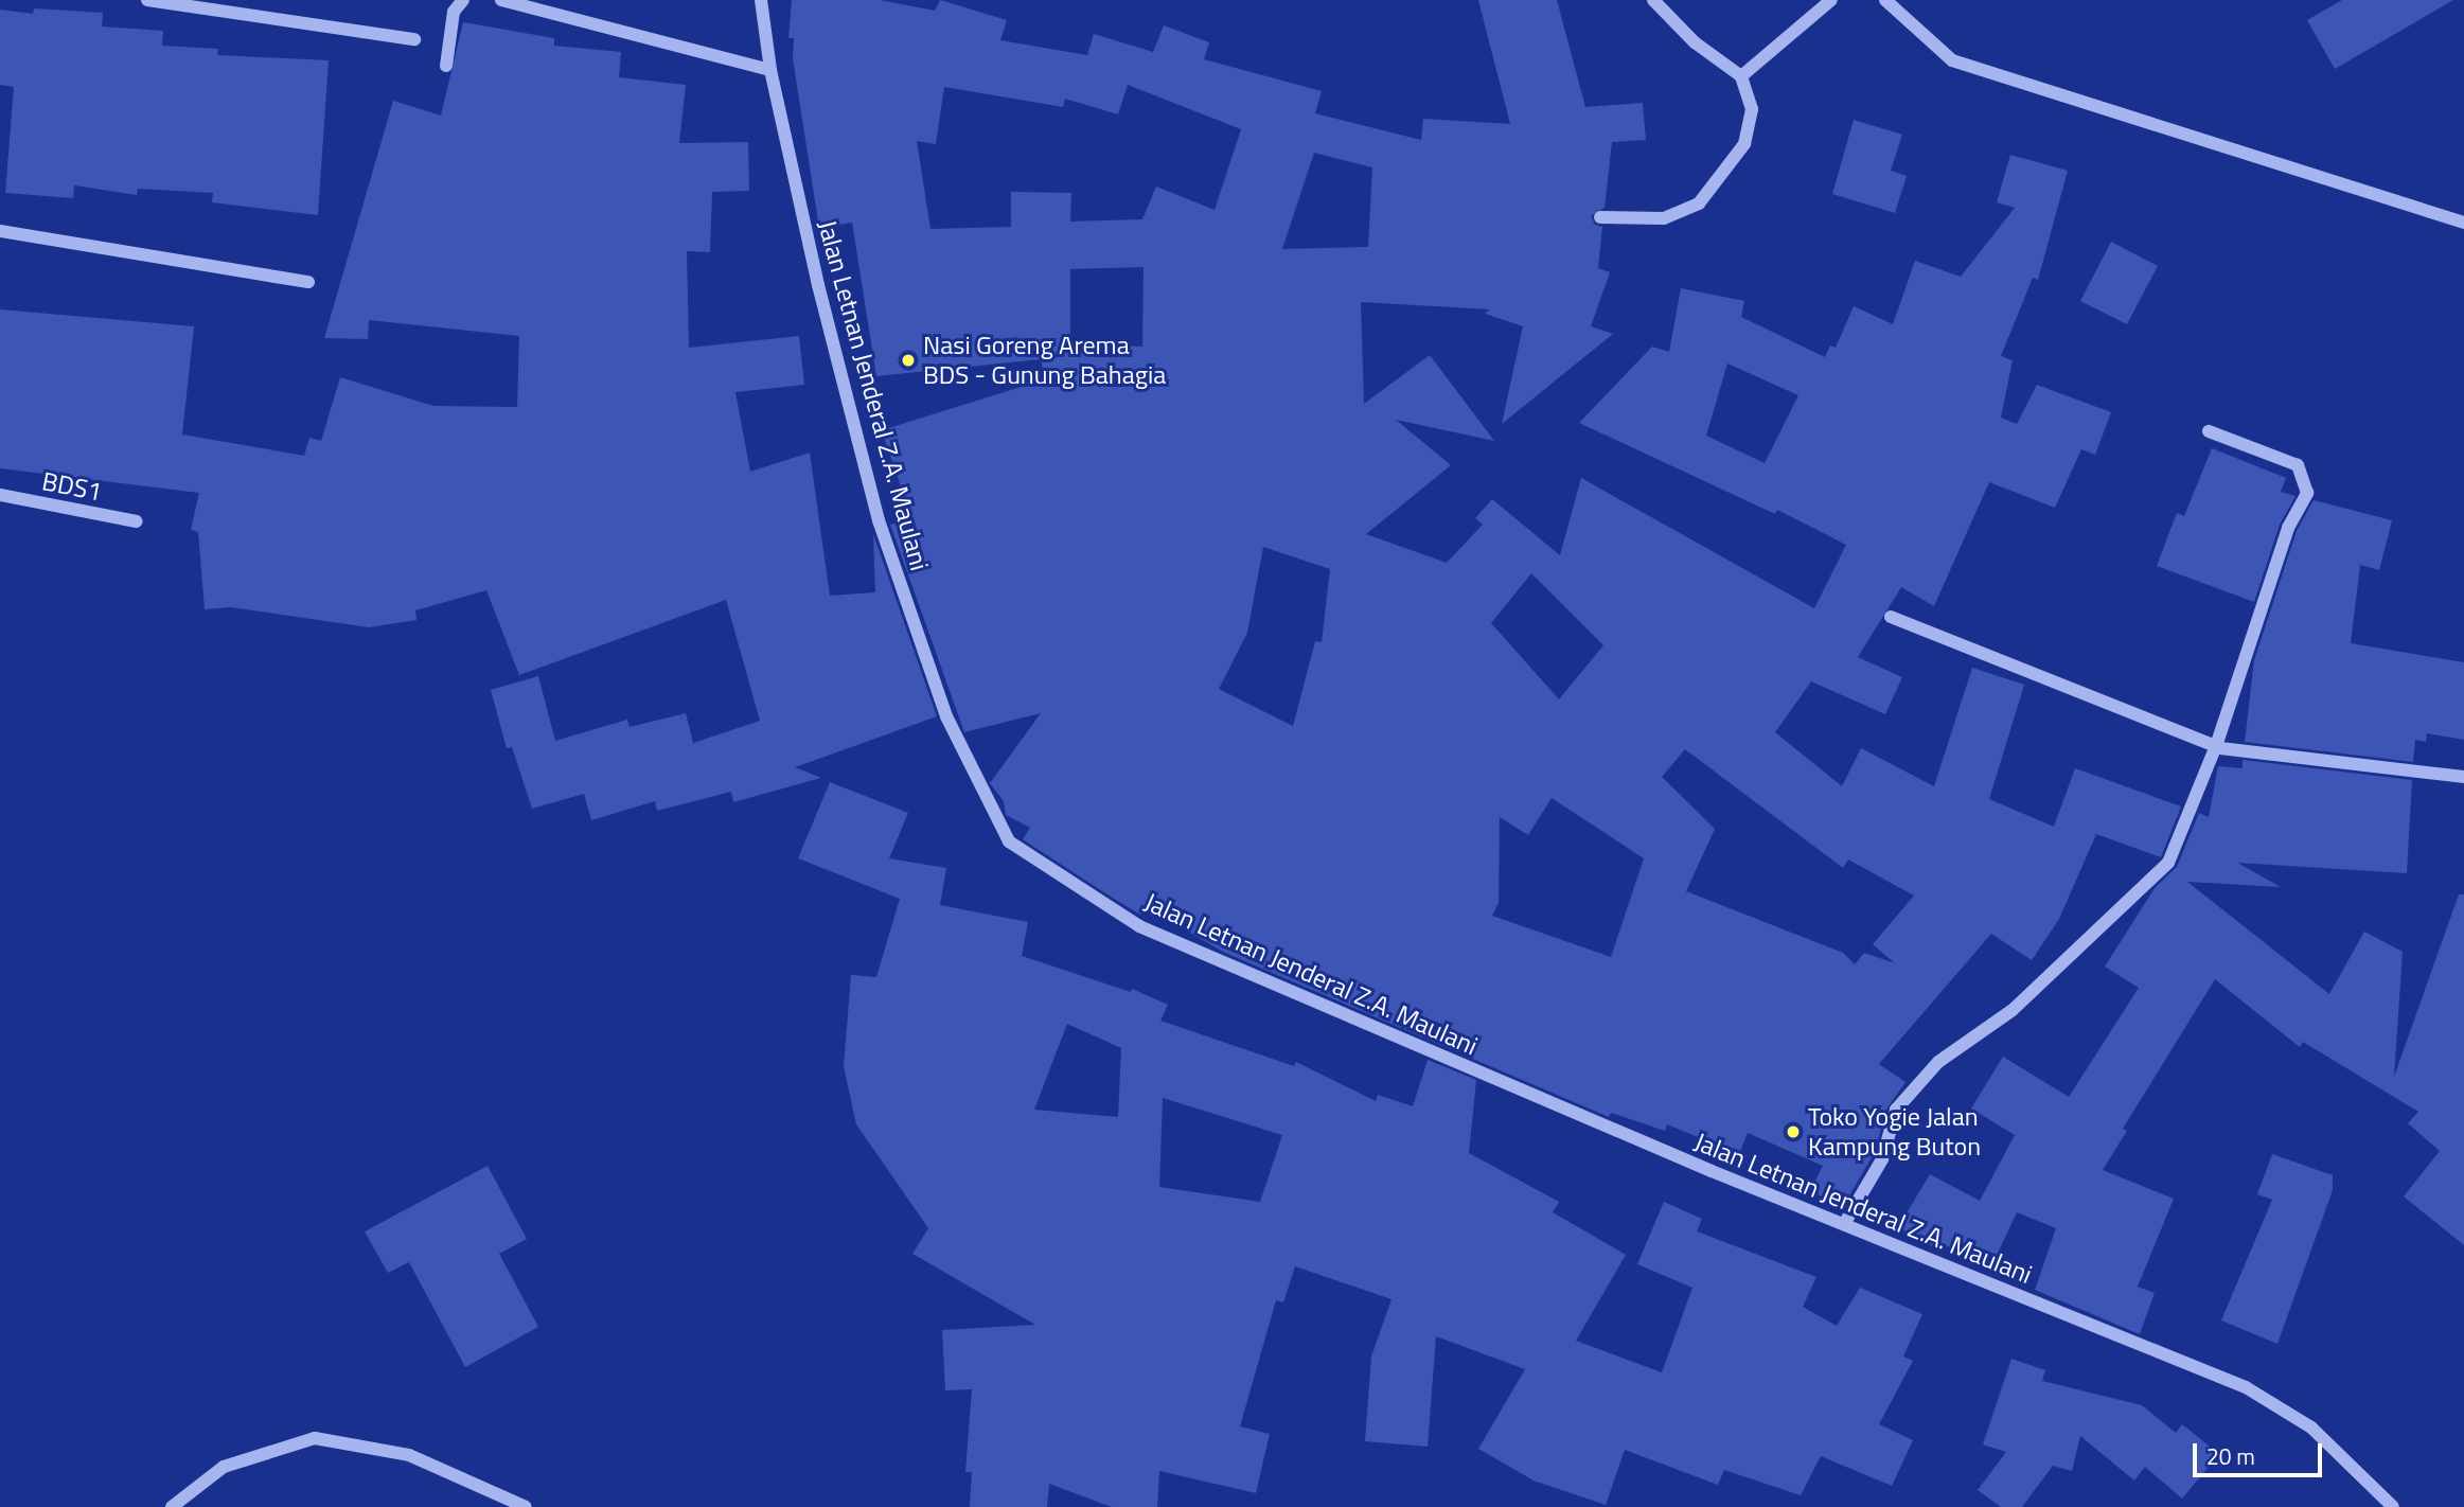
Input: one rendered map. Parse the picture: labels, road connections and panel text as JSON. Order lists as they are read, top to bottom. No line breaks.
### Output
{"streets":{"street":["Jalan Letnan Jenderal Z.A. Maulani","BDS1"]},"places":["Nasi Goreng Arema BDS - Gunung Bahagia","Toko Yogie Jalan Kampung Buton"],"scale_bar":"20 m"}
